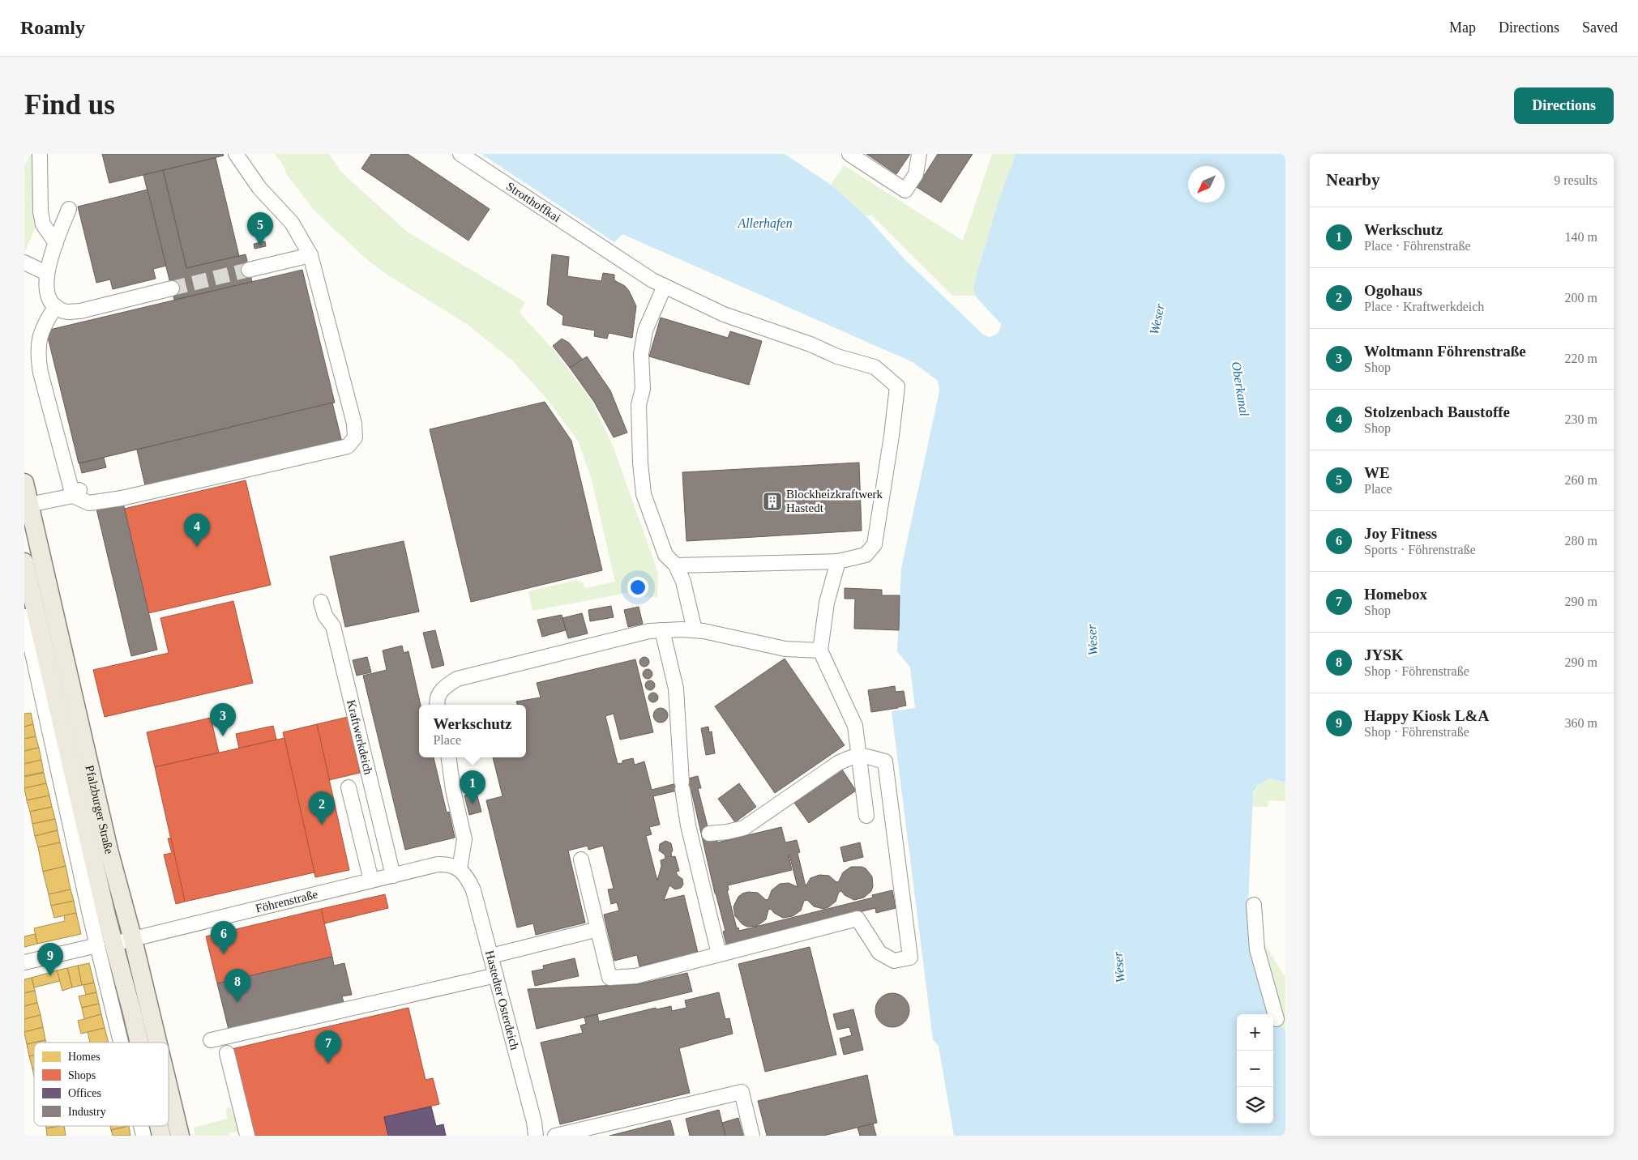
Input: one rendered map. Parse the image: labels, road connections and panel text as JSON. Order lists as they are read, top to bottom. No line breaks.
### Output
{"streets":{"main road":["Pfalzburger Straße"],"street":["Strotthoffkai","Kraftwerkdeich","Föhrenstraße","Hastedter Osterdeich"]},"crossings":[["Kraftwerkdeich","Föhrenstraße"],["Pfalzburger Straße","Föhrenstraße"],["Föhrenstraße","Hastedter Osterdeich"]],"water":["Allerhafen","Weser","Oberkanal"],"places":{"building":["Blockheizkraftwerk Hastedt"]},"legend":["Homes","Shops","Offices","Industry"],"north":"bottom left","page":{"header":"Roamly","nav":["Map","Directions","Saved"],"buttons":"Directions","title":"Find us","heading":["Nearby","9 results"],"list":[{"mark":"1","name":"Werkschutz","note":"Place · Föhrenstraße","value":"140 m"},{"mark":"2","name":"Ogohaus","note":"Place · Kraftwerkdeich","value":"200 m"},{"mark":"3","name":"Woltmann Föhrenstraße","note":"Shop","value":"220 m"},{"mark":"4","name":"Stolzenbach Baustoffe","note":"Shop","value":"230 m"},{"mark":"5","name":"WE","note":"Place","value":"260 m"},{"mark":"6","name":"Joy Fitness","note":"Sports · Föhrenstraße","value":"280 m"},{"mark":"7","name":"Homebox","note":"Shop","value":"290 m"},{"mark":"8","name":"JYSK","note":"Shop · Föhrenstraße","value":"290 m"},{"mark":"9","name":"Happy Kiosk L&A","note":"Shop · Föhrenstraße","value":"360 m"}],"pins":["5","4","3","1","2","6","9","8","7"],"popup":["Werkschutz","Place"],"map_buttons":["+","−"]}}
